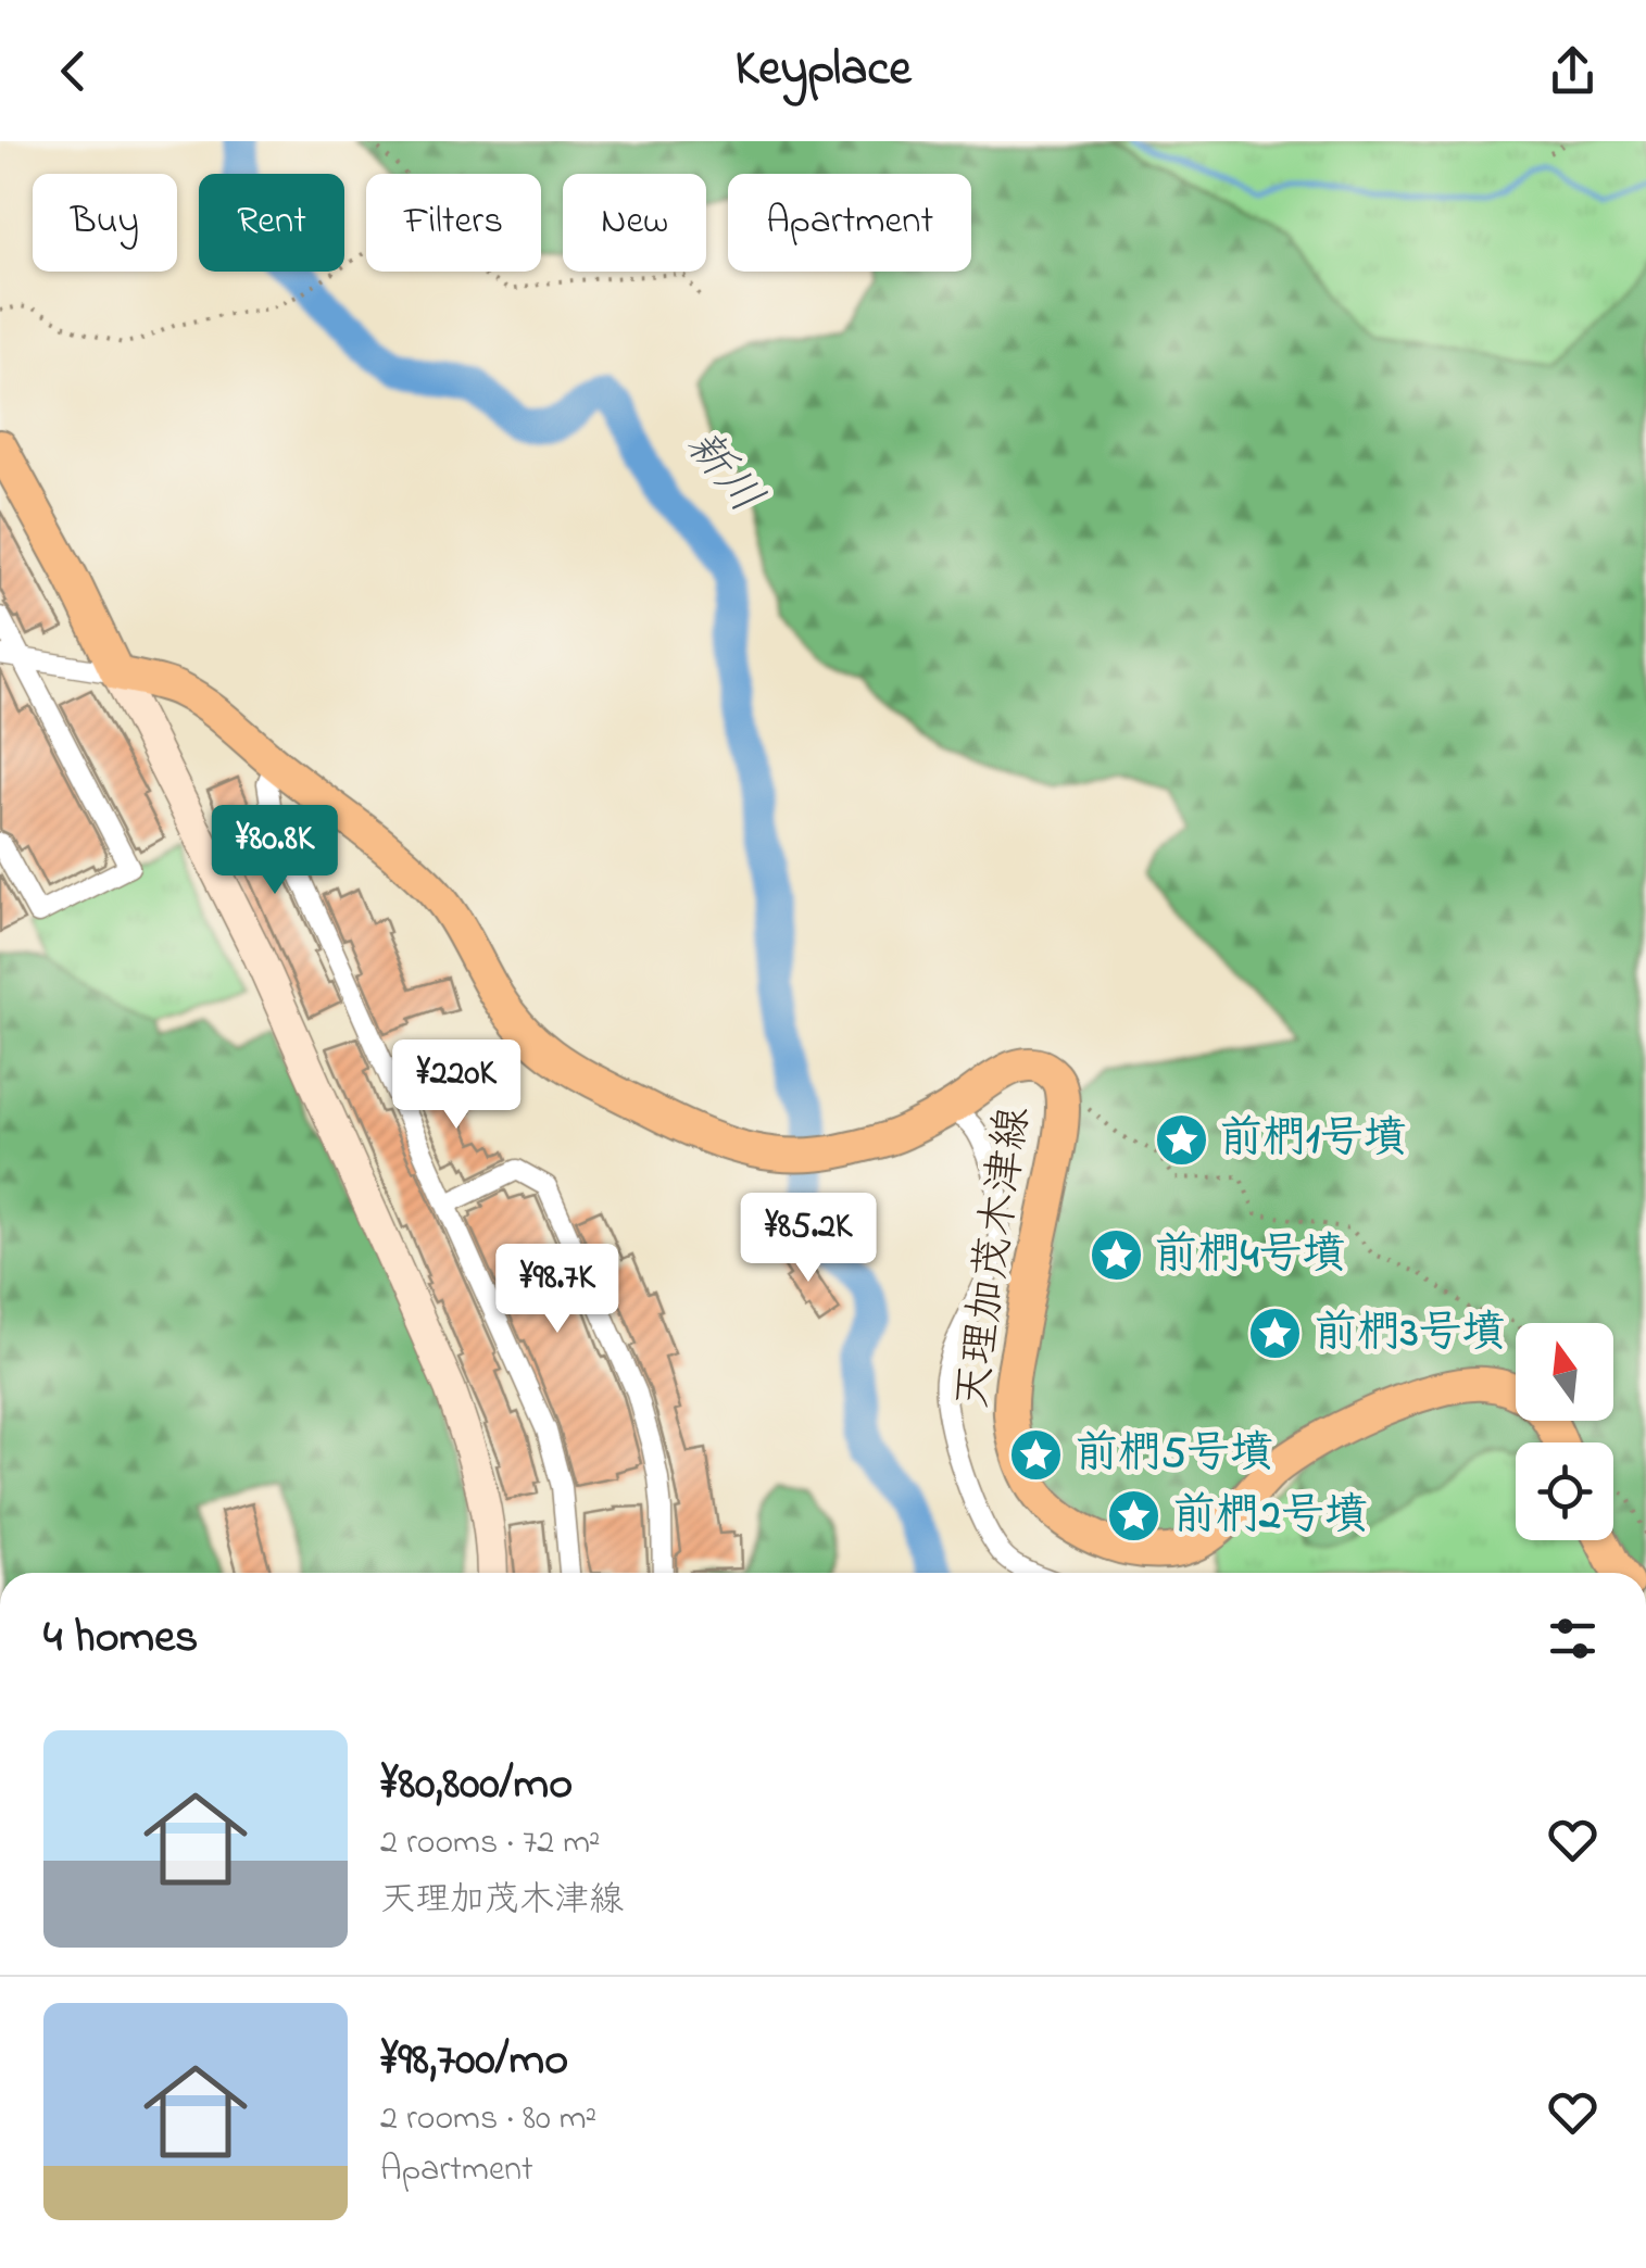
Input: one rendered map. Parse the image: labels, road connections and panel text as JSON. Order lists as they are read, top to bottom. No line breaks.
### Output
{"streets":{"main road":["天理加茂木津線"]},"water":["新川"],"places":{"place":["前椚1号墳","前椚4号墳","前椚3号墳","前椚5号墳","前椚2号墳"]},"north":"top","page":{"header":"Keyplace","chip":["Buy","Rent","Filters","New","Apartment"],"price":["¥80.8K","¥220K","¥85.2K","¥98.7K"],"heading":"4 homes","list":[{"name":"¥80,800/mo","note":"2 rooms · 72 m² · 天理加茂木津線"},{"name":"¥98,700/mo","note":"2 rooms · 80 m² · Apartment"}]}}
